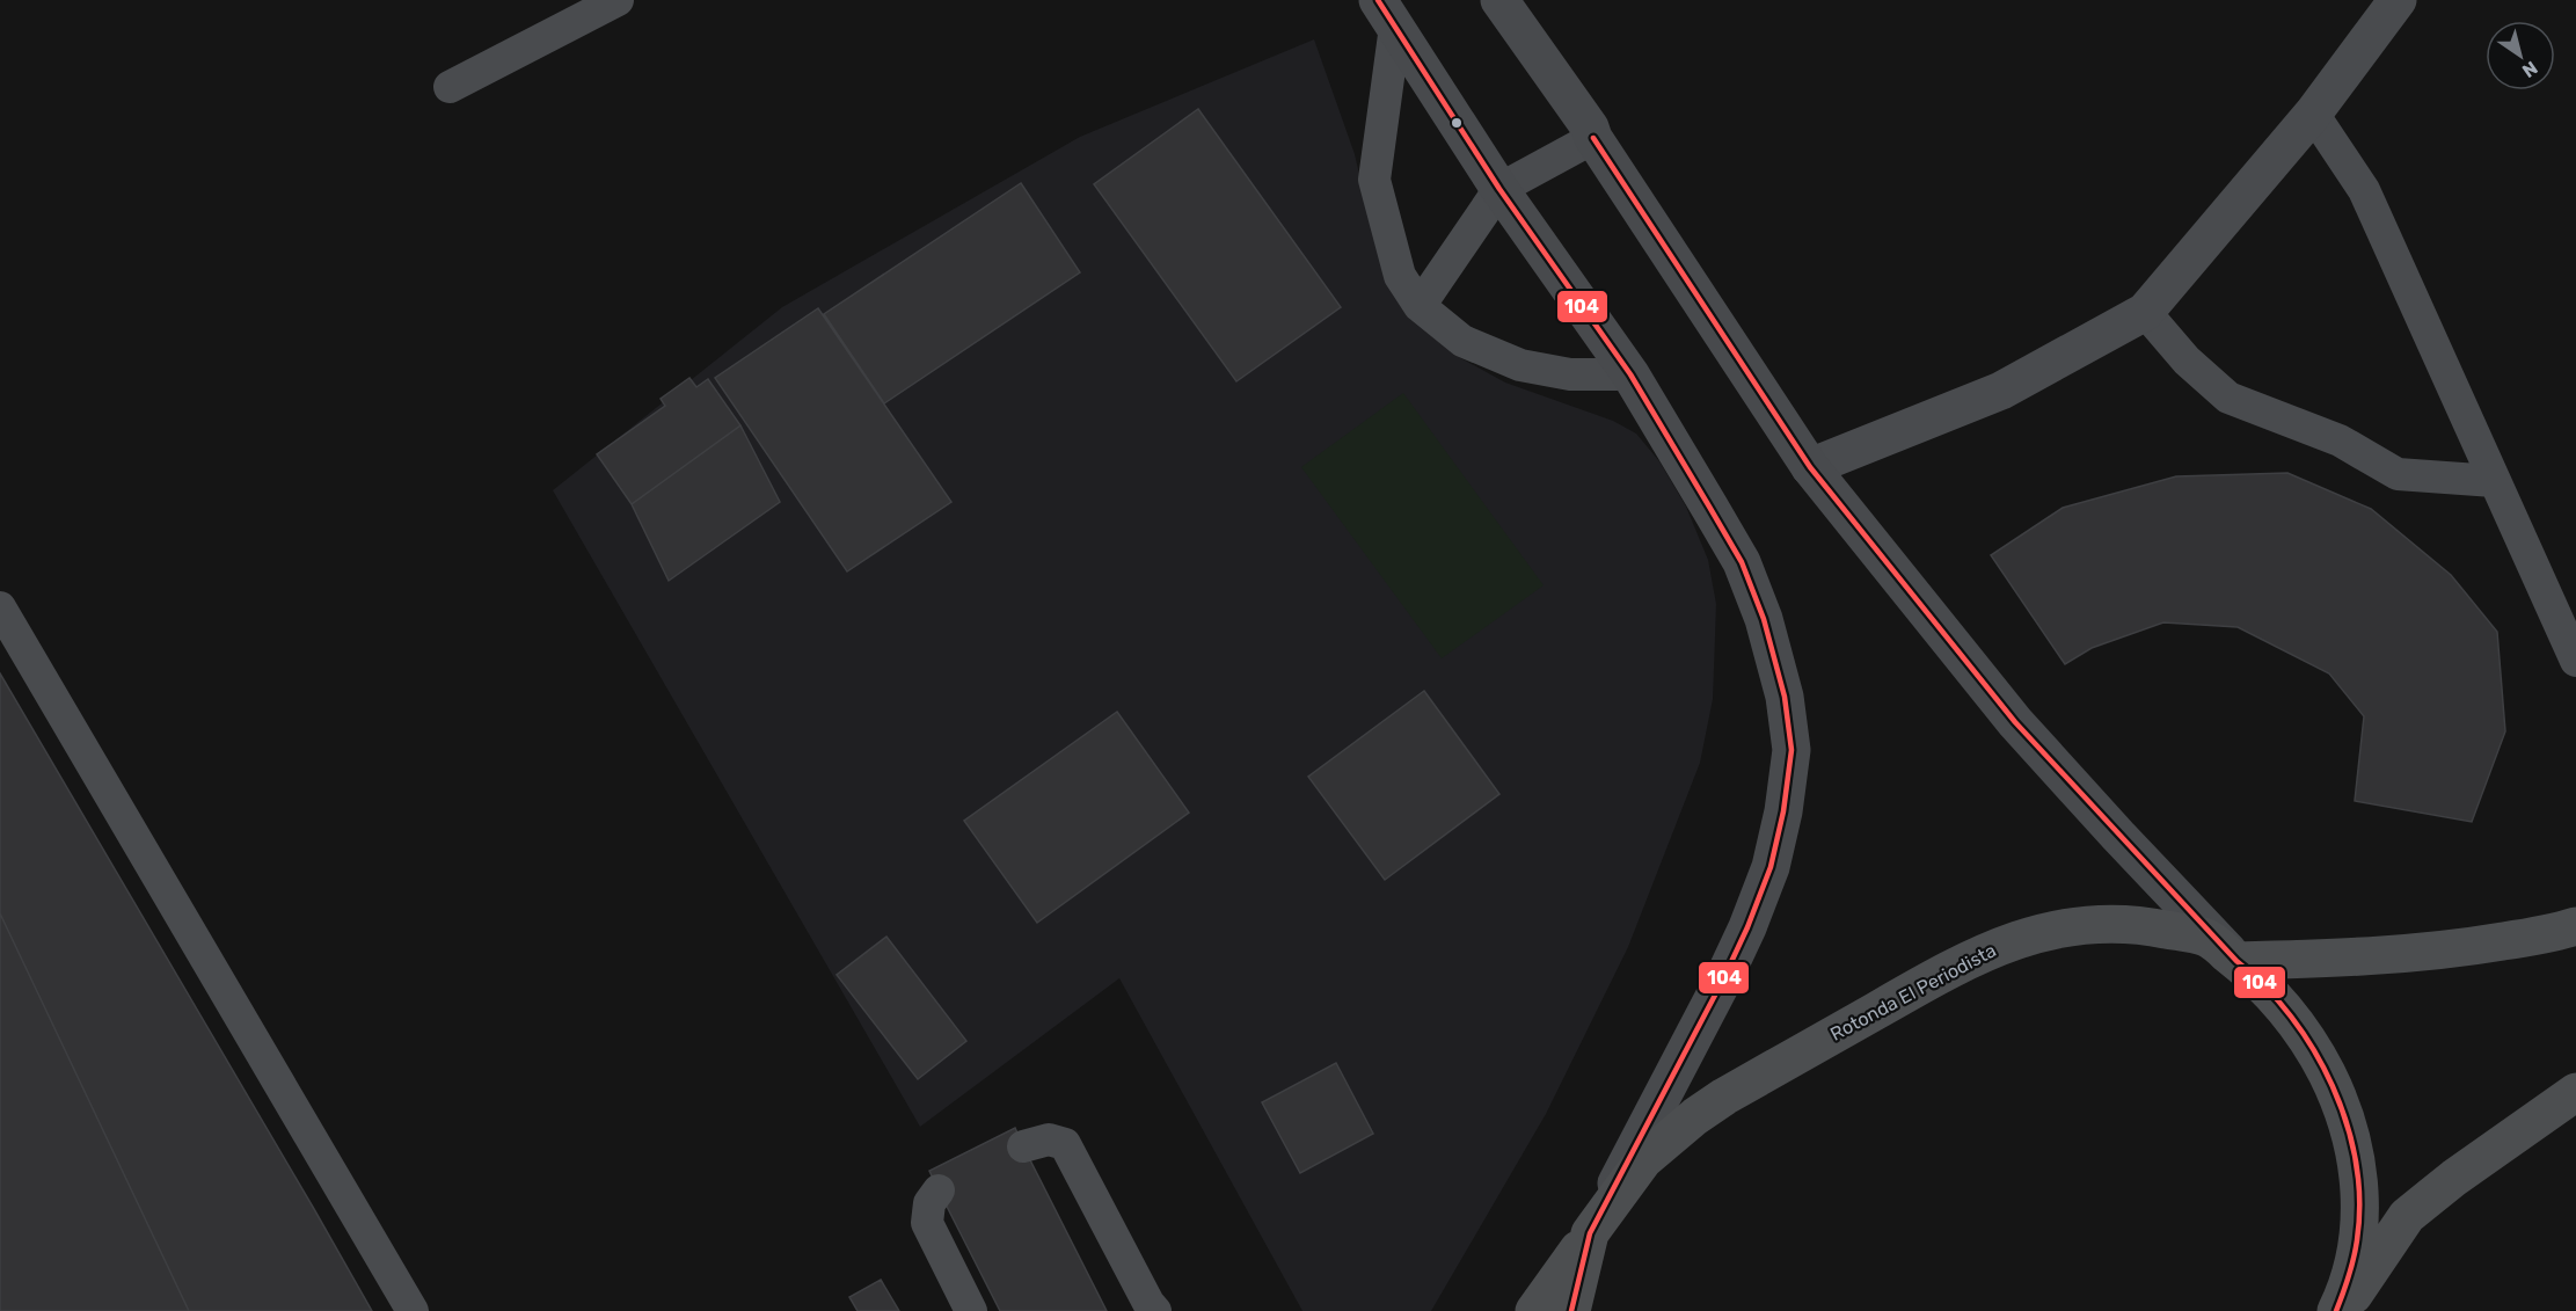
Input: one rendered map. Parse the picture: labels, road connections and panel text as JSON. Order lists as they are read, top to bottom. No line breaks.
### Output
{"streets":{"main road":["Rotonda El Periodista"]},"lines":["transit line 104"],"north":"bottom right"}
